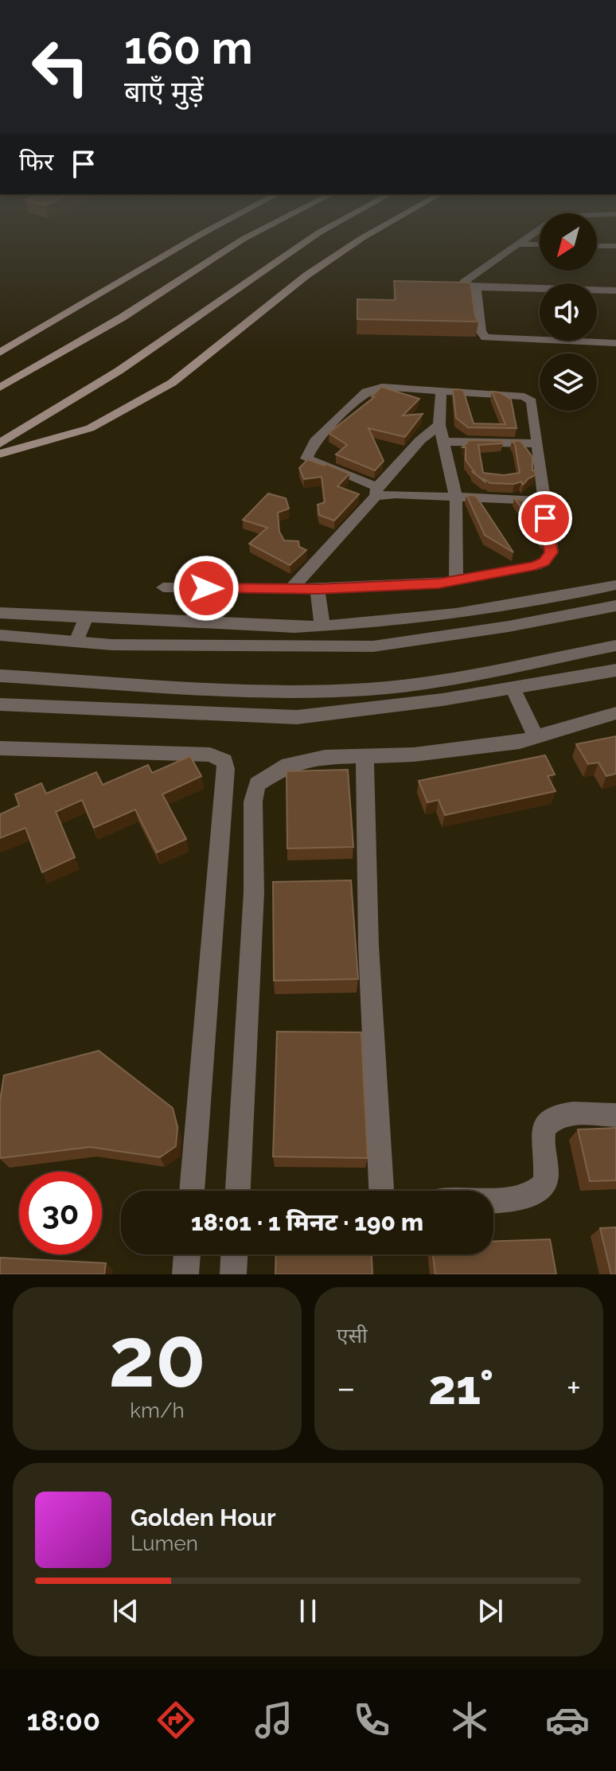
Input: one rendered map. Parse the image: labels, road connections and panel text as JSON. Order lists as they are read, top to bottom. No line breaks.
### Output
{"north":"bottom left","page":{"turn":["160 m","बाएँ मुड़ें"],"then":"फिर","limit":"30","trip":"18:01 · 1 मिनट · 190 m","tile":[["20","km/h"],"एसी"],"heat":["−","21°","+"],"song":["Golden Hour","Lumen"],"tabs":"18:00"}}
